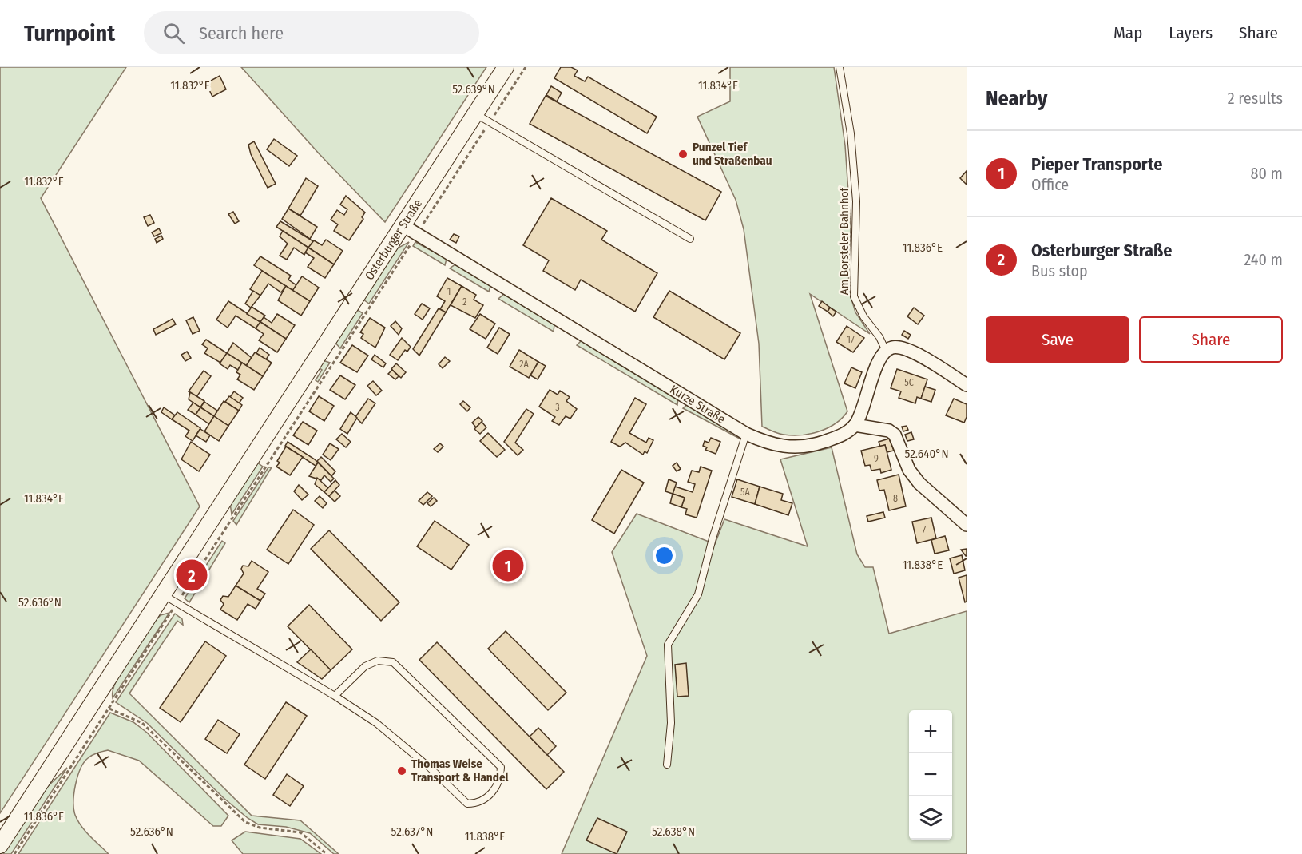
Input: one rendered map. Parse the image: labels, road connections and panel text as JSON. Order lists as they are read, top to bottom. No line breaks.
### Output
{"streets":{"street":["Osterburger Straße","Kurze Straße"],"lane":["Am Borsteler Bahnhof"]},"crossings":[["Osterburger Straße","Kurze Straße"]],"places":["Punzel Tief und Straßenbau","Thomas Weise Transport & Handel"],"house_numbers":["1","2","17","2A","5C","3","9","5A","8","7"],"page":{"header":"Turnpoint","search":"Search here","nav":["Map","Layers","Share"],"heading":["Nearby","2 results"],"list":[{"mark":"1","name":"Pieper Transporte","note":"Office","value":"80 m"},{"mark":"2","name":"Osterburger Straße","note":"Bus stop","value":"240 m"}],"buttons":["Save","Share"],"pins":["1","2"],"map_buttons":["+","−"]},"coordinates":["11.832°E","11.834°E","52.639°N","11.836°E","52.640°N","11.838°E","52.636°N","52.637°N","52.638°N"]}
